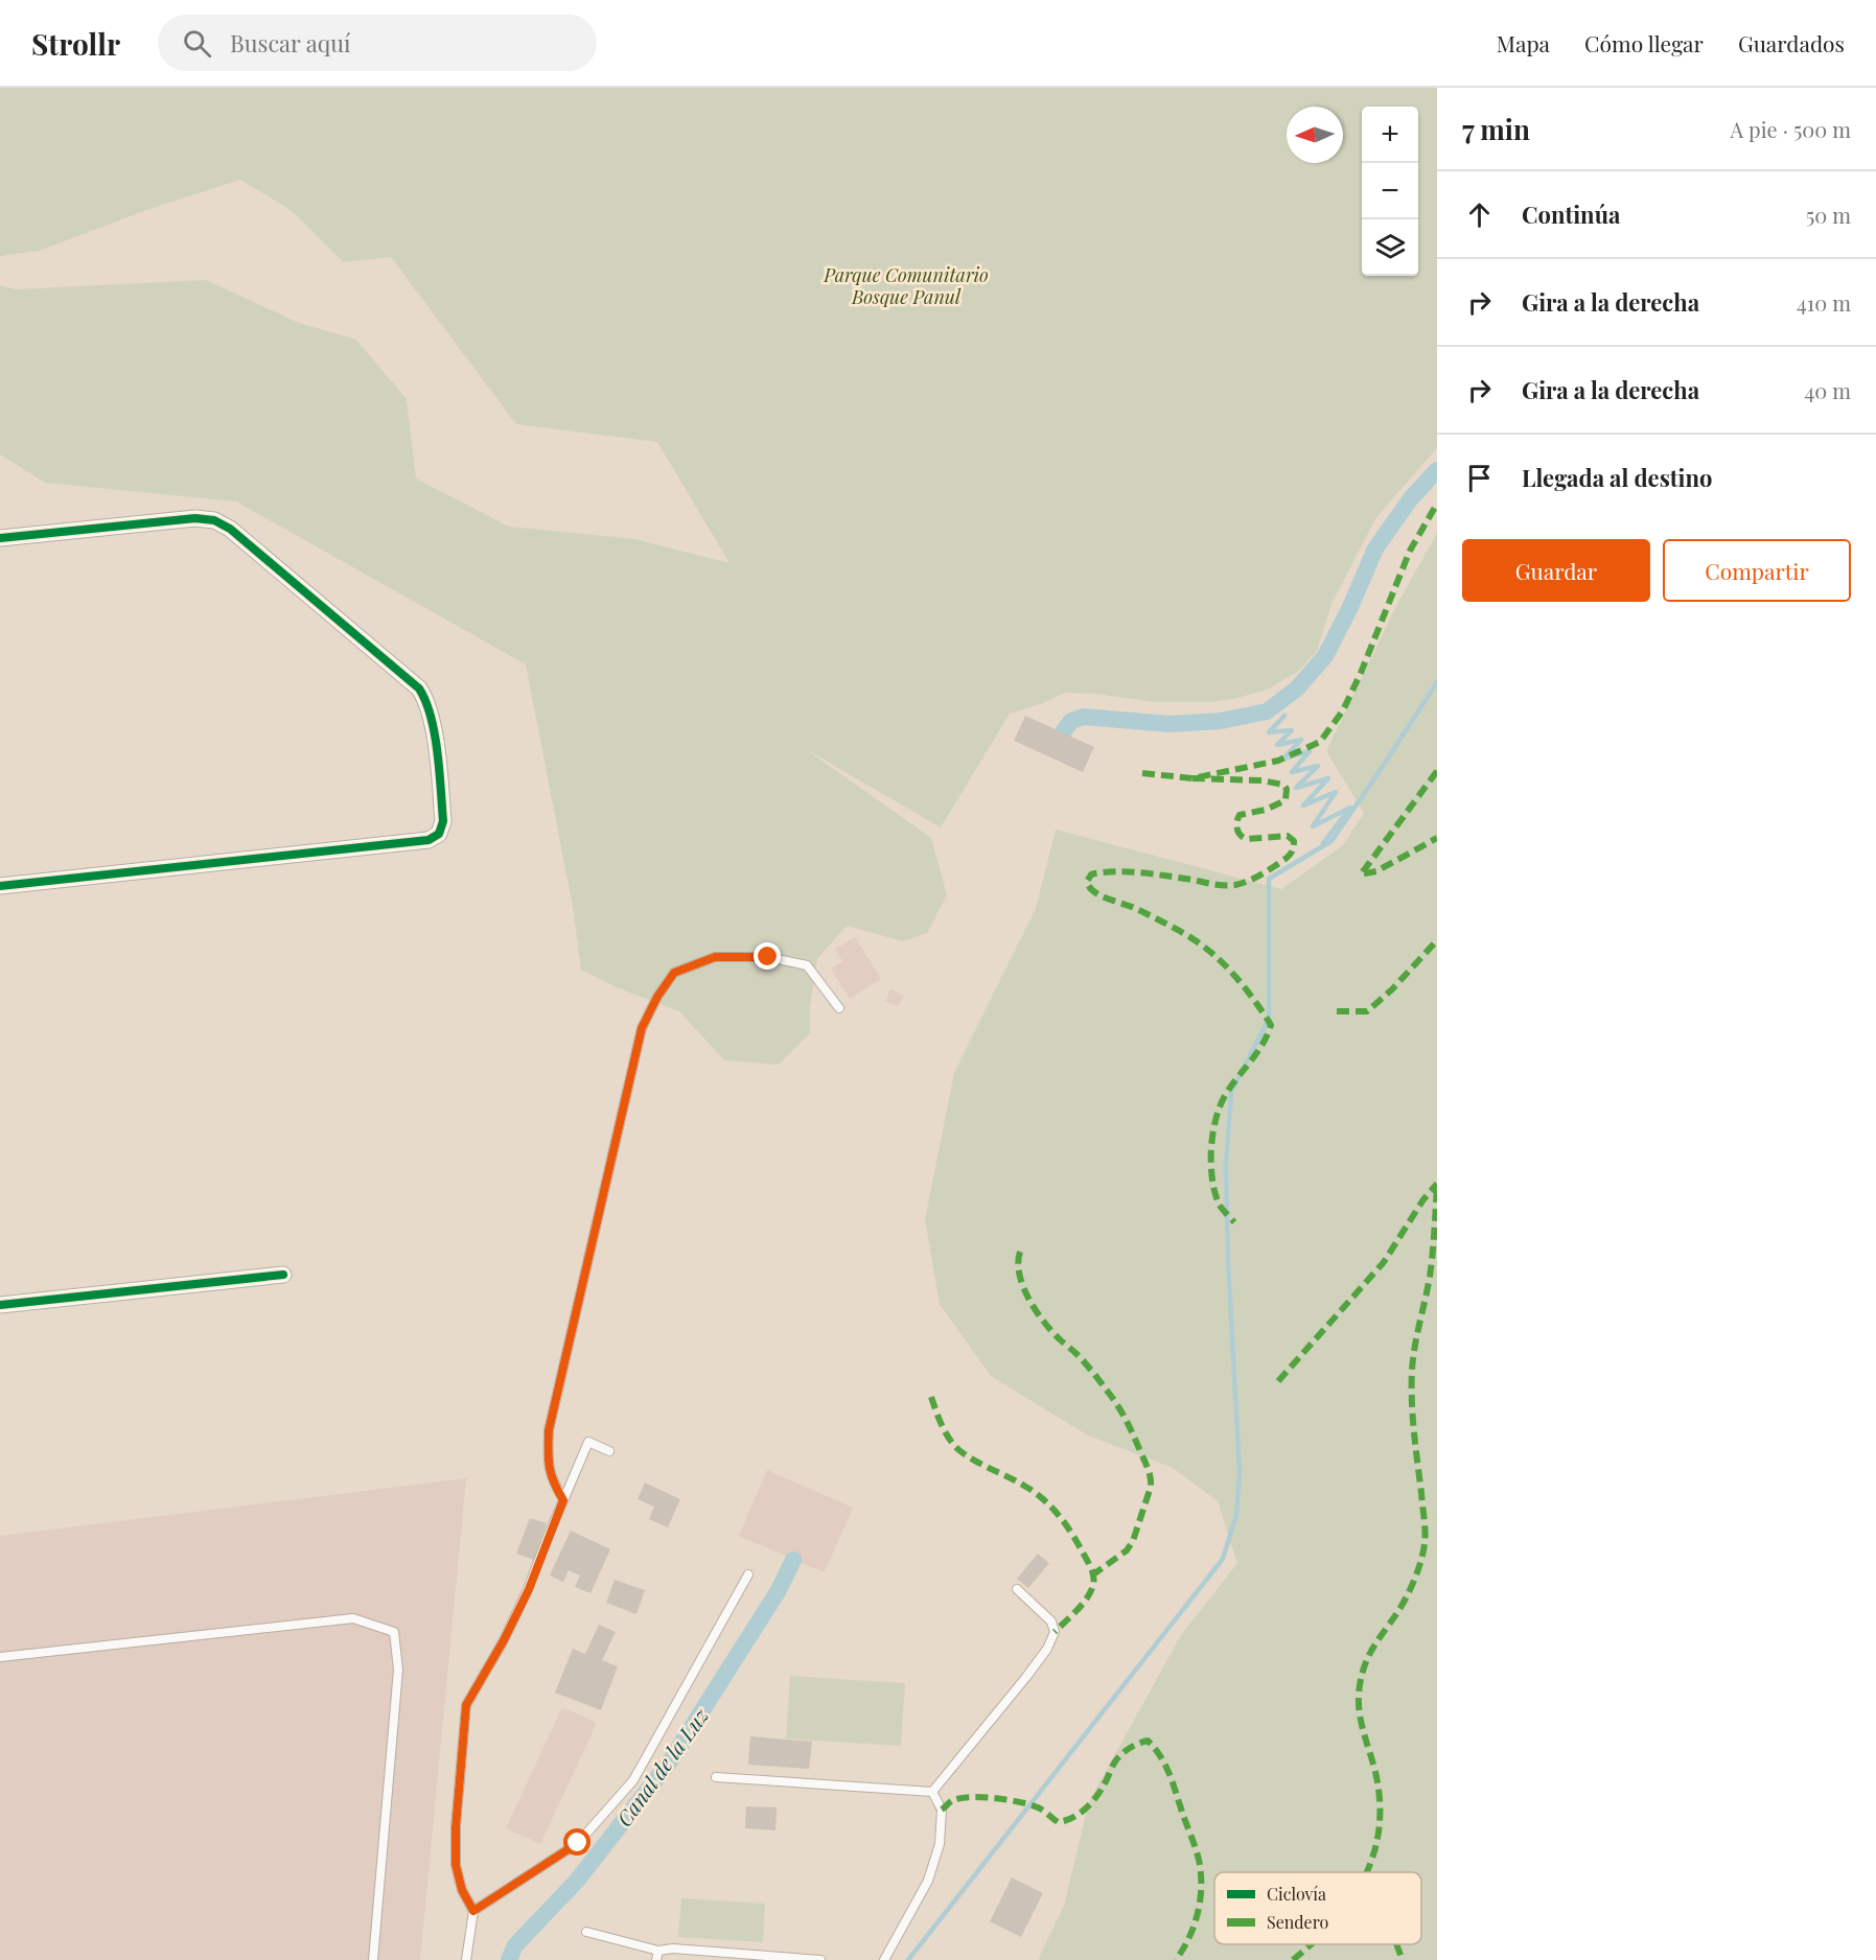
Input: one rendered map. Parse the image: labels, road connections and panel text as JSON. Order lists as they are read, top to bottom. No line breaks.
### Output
{"water":["Canal de la Luz"],"parks":["Parque Comunitario Bosque Panul"],"legend":["Ciclovía","Sendero"],"north":"left","page":{"header":"Strollr","search":"Buscar aquí","nav":["Mapa","Cómo llegar","Guardados"],"heading":["7 min","A pie · 500 m"],"map_buttons":["+","−"],"list":[["Continúa","50 m"],["Gira a la derecha","410 m"],["Gira a la derecha","40 m"],"Llegada al destino"],"buttons":["Guardar","Compartir"]}}
